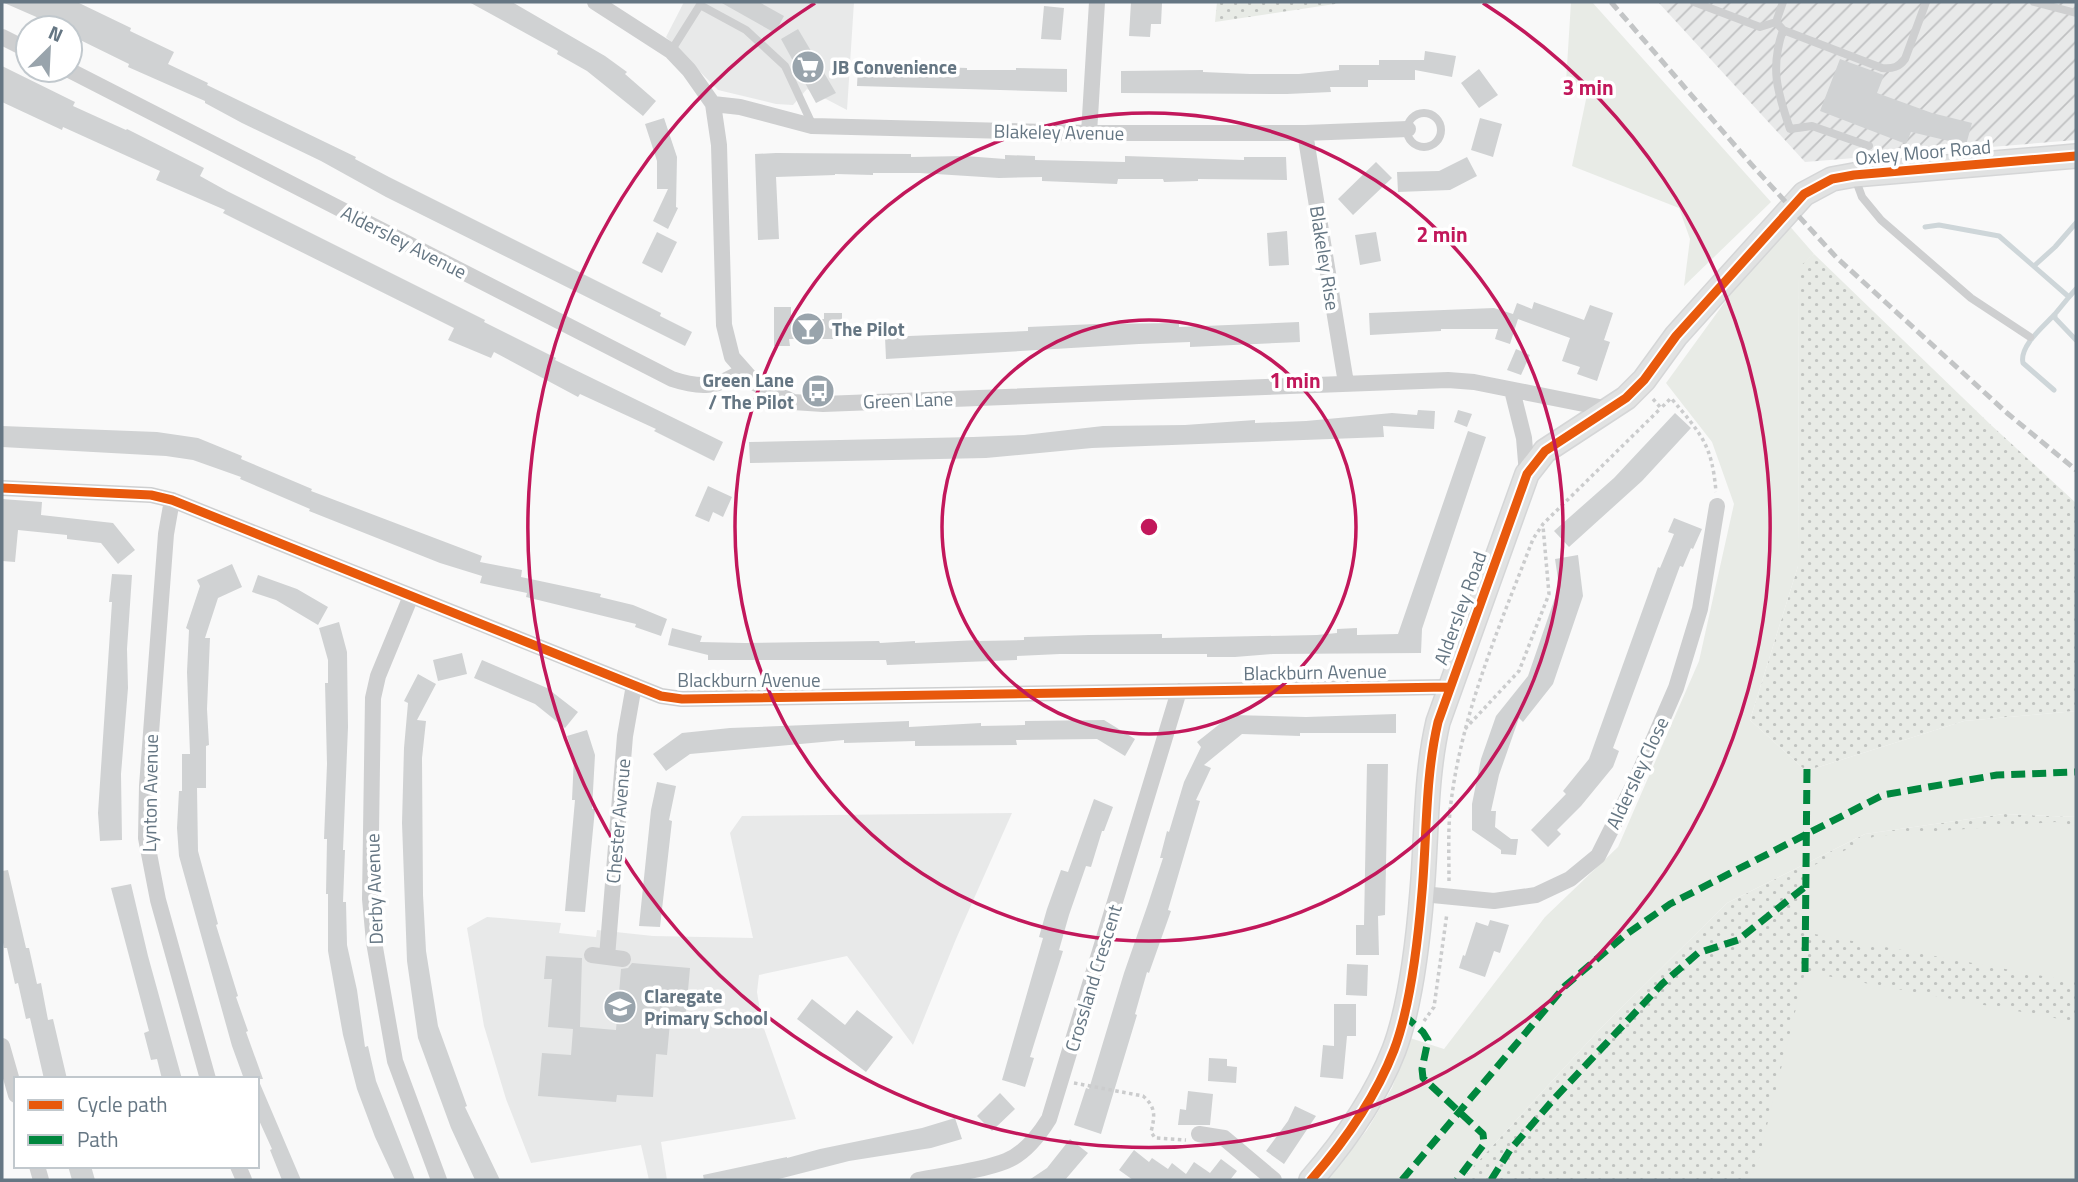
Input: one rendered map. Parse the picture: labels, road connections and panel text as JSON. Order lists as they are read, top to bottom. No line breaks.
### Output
{"streets":{"street":["Blakeley Avenue","Oxley Moor Road","Aldersley Avenue","Blakeley Rise","Green Lane","Aldersley Road","Blackburn Avenue","Aldersley Close","Lynton Avenue","Chester Avenue","Derby Avenue","Crossland Crescent"]},"crossings":[["Blakeley Avenue","Blakeley Rise"],["Oxley Moor Road","Aldersley Road"],["Aldersley Avenue","Green Lane"],["Blakeley Rise","Green Lane"],["Green Lane","Aldersley Road"],["Aldersley Road","Blackburn Avenue"],["Aldersley Road","Aldersley Close"],["Blackburn Avenue","Lynton Avenue"],["Blackburn Avenue","Chester Avenue"],["Blackburn Avenue","Derby Avenue"],["Blackburn Avenue","Crossland Crescent"]],"places":{"supermarket":["JB Convenience"],"bar":["The Pilot"],"bus stop":["Green Lane / The Pilot"],"school or university":["Claregate Primary School"]},"legend":["Cycle path","Path"],"north":"top right","rings":["3 min","2 min","1 min"]}
